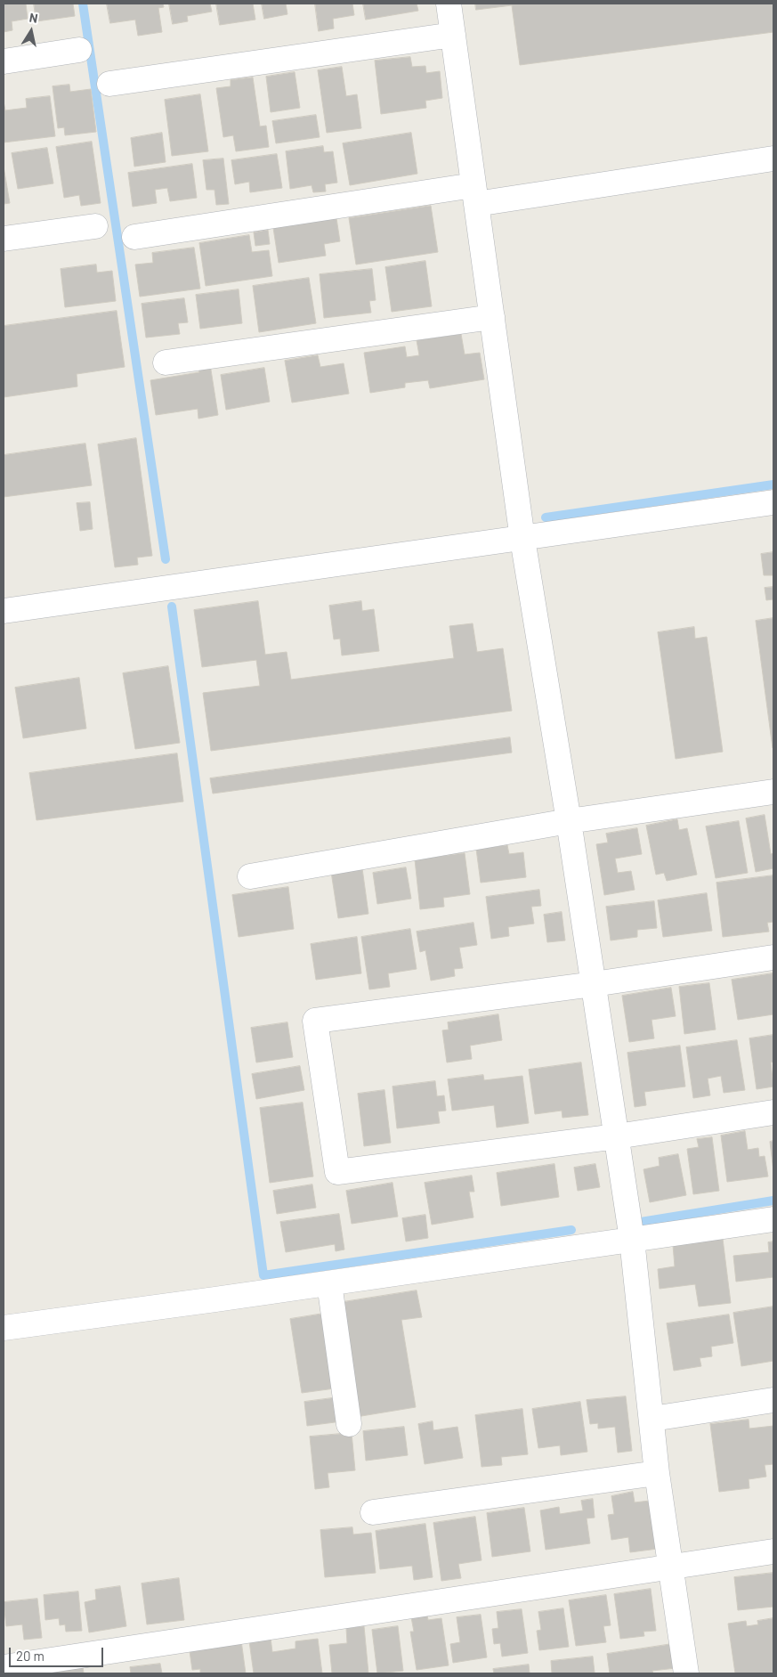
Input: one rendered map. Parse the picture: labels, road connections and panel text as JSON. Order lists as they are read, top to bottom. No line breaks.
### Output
{"scale_bar":"20 m","north":"top"}
